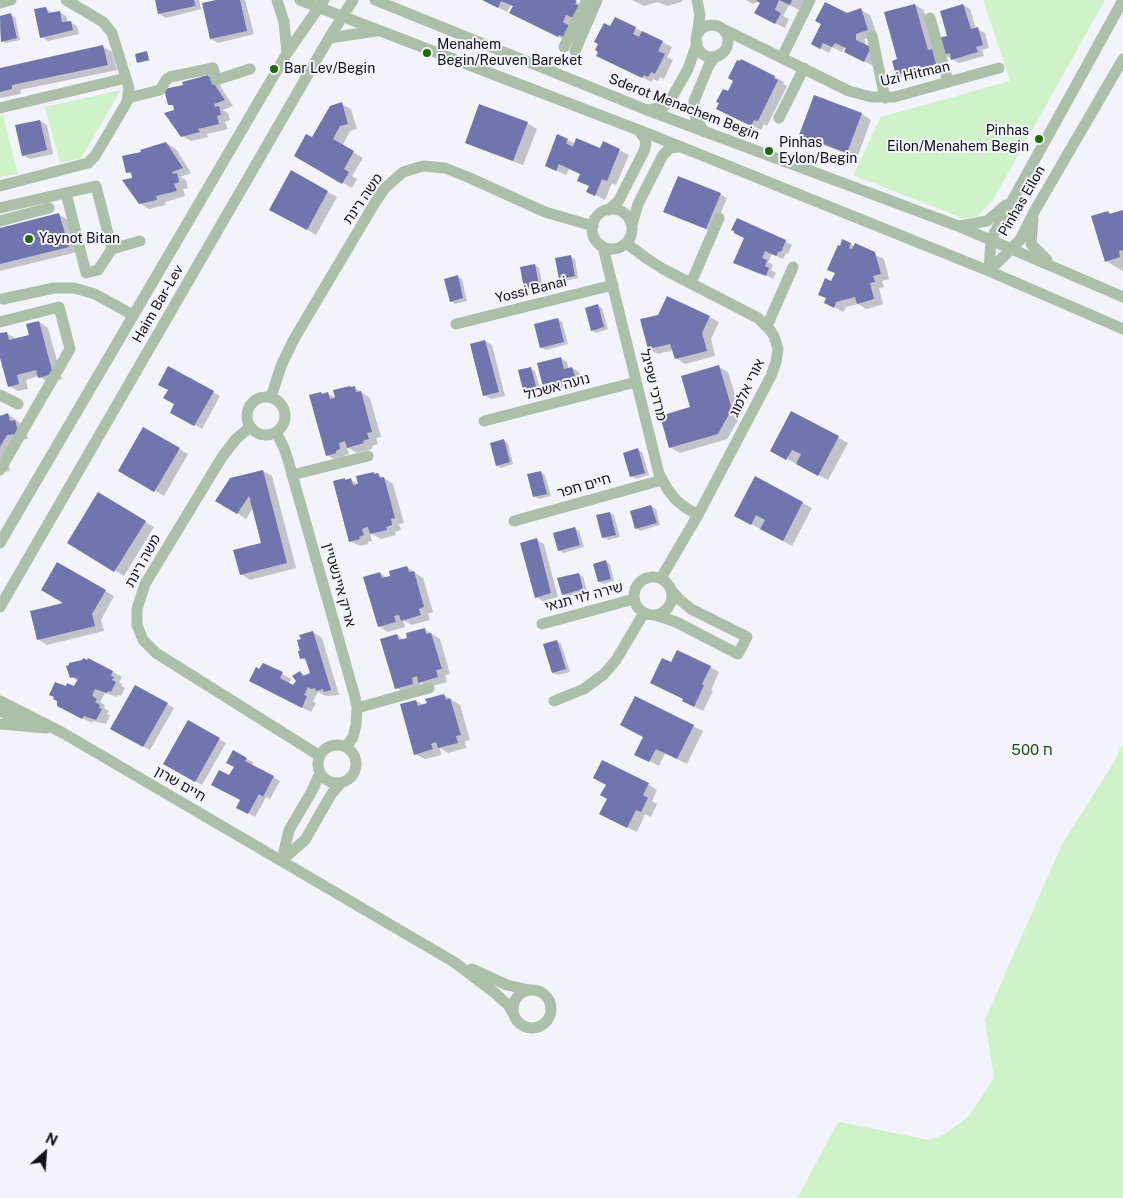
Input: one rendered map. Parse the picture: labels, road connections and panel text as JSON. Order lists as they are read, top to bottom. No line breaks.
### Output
{"streets":{"street":["Uzi Hitman","Sderot Menachem Begin","משה רינת","Pinhas Eilon","Yossi Banai","Haim Bar-Lev","מרדכי שפיגל","נועה אשכול","אורי אלמוג","חיים חפר","אריק איינשטיין","שירה לוי תנאי","חיים שרון"]},"crossings":[["Sderot Menachem Begin","Pinhas Eilon"],["משה רינת","מרדכי שפיגל"],["משה רינת","אריק איינשטיין"],["Yossi Banai","מרדכי שפיגל"],["מרדכי שפיגל","נועה אשכול"],["מרדכי שפיגל","אורי אלמוג"],["מרדכי שפיגל","חיים חפר"],["אורי אלמוג","שירה לוי תנאי"]],"districts":["ח 500"],"places":["Menahem Begin/Reuven Bareket","Bar Lev/Begin","Pinhas Eilon/Menahem Begin","Pinhas Eylon/Begin","Yaynot Bitan"],"north":"top right"}
